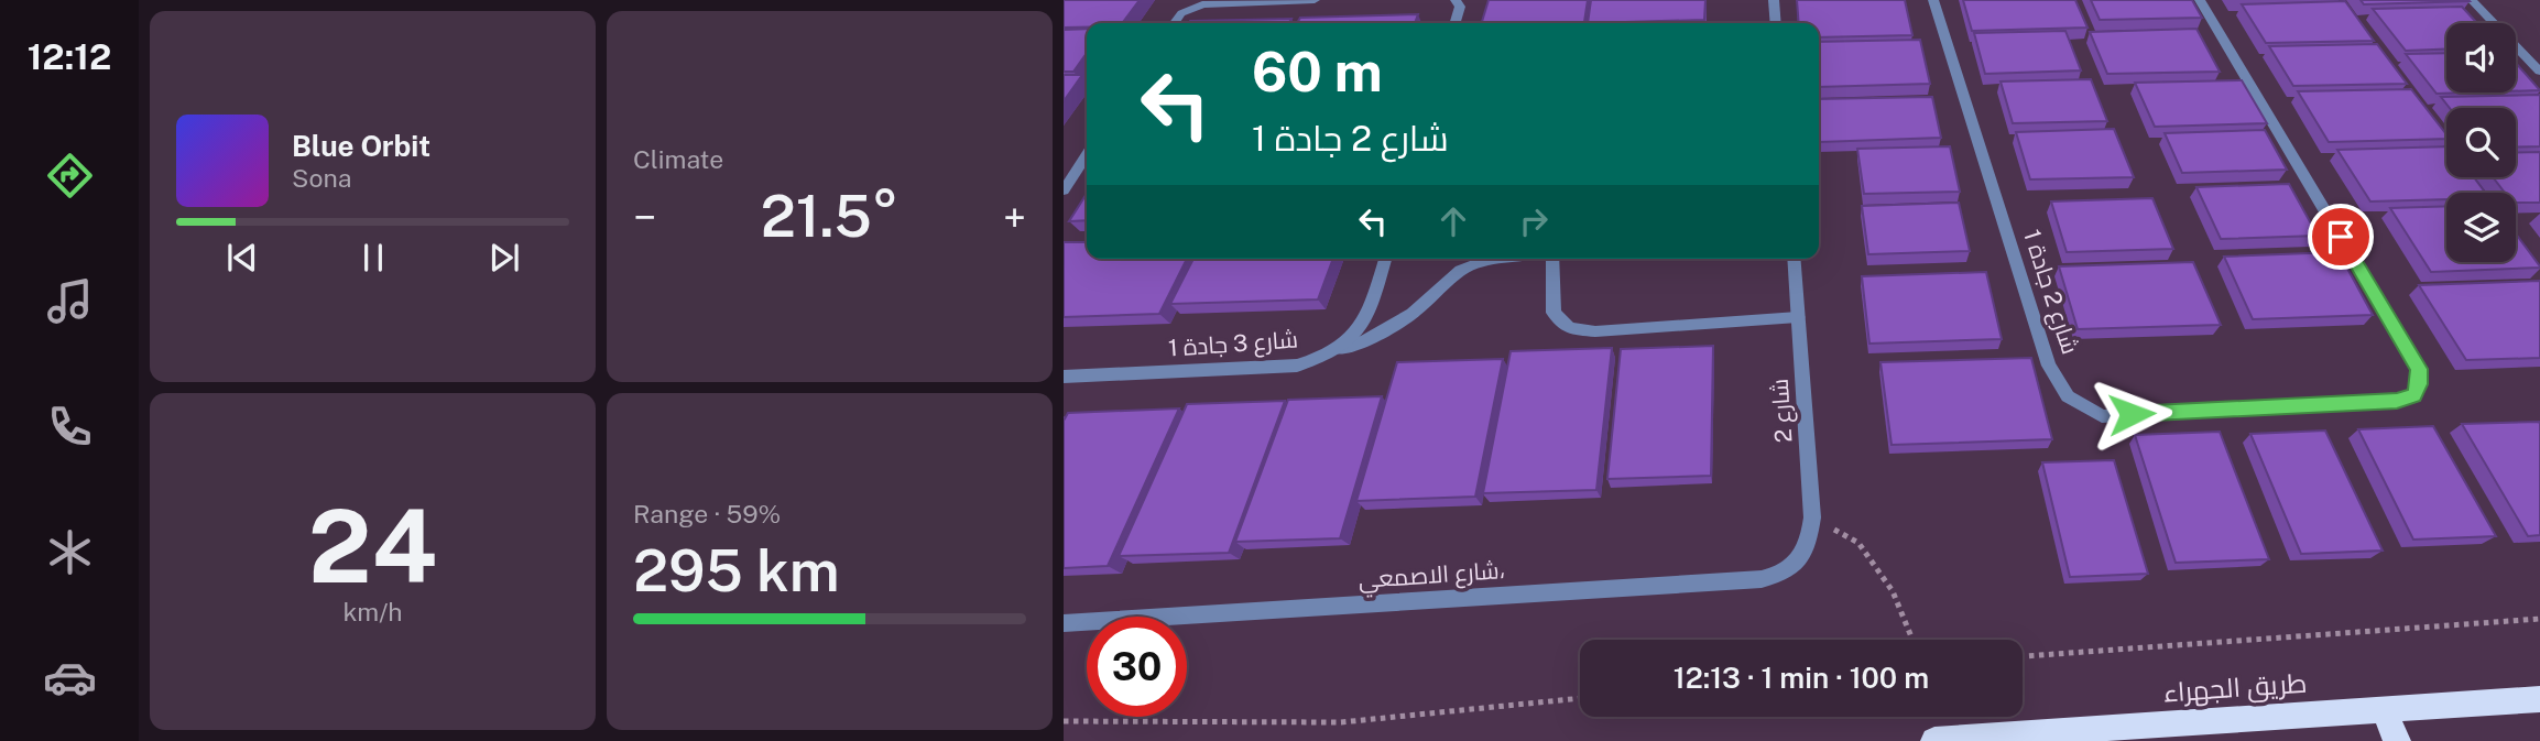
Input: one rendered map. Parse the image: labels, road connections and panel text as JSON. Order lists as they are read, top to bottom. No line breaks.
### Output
{"streets":{"highway":["طريق الجهراء"],"street":["شارع 2 جادة 1","شارع 3 جادة 1","شارع 2","شارع الاصمعي،"]},"crossings":[["شارع 2","شارع الاصمعي،"]],"page":{"tabs":"12:12","tile":["Climate",["24","km/h"],["Range · 59%","295 km"]],"turn":["60 m","شارع 2 جادة 1"],"song":["Blue Orbit","Sona"],"heat":["−","21.5°","+"],"limit":"30","trip":"12:13 · 1 min · 100 m"}}
